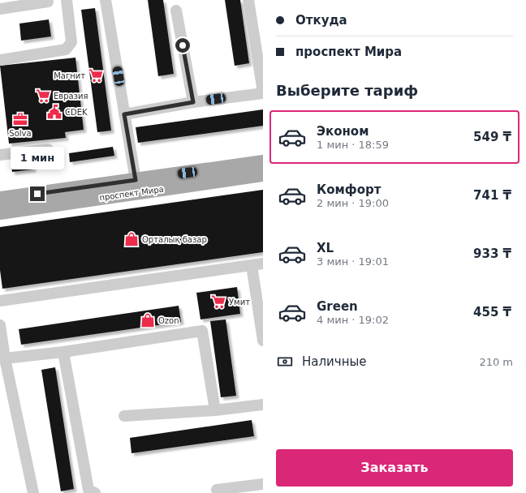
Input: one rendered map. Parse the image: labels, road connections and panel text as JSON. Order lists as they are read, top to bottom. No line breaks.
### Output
{"streets":{"main road":["проспект Мира"]},"places":{"supermarket":["Магнит","Евразия","Умит"],"public building":["CDEK"],"office":["Solva"],"shop":["Орталық базар","Ozon"]},"page":{"banner":["Откуда","проспект Мира"],"heading":"Выберите тариф","list":[{"name":"Эконом","note":"1 мин · 18:59","value":"549 ₸"},{"name":"Комфорт","note":"2 мин · 19:00","value":"741 ₸"},{"name":"XL","note":"3 мин · 19:01","value":"933 ₸"},{"name":"Green","note":"4 мин · 19:02","value":"455 ₸"}],"bubble":"1 мин","pay":["Наличные","210 m"],"buttons":"Заказать"}}
